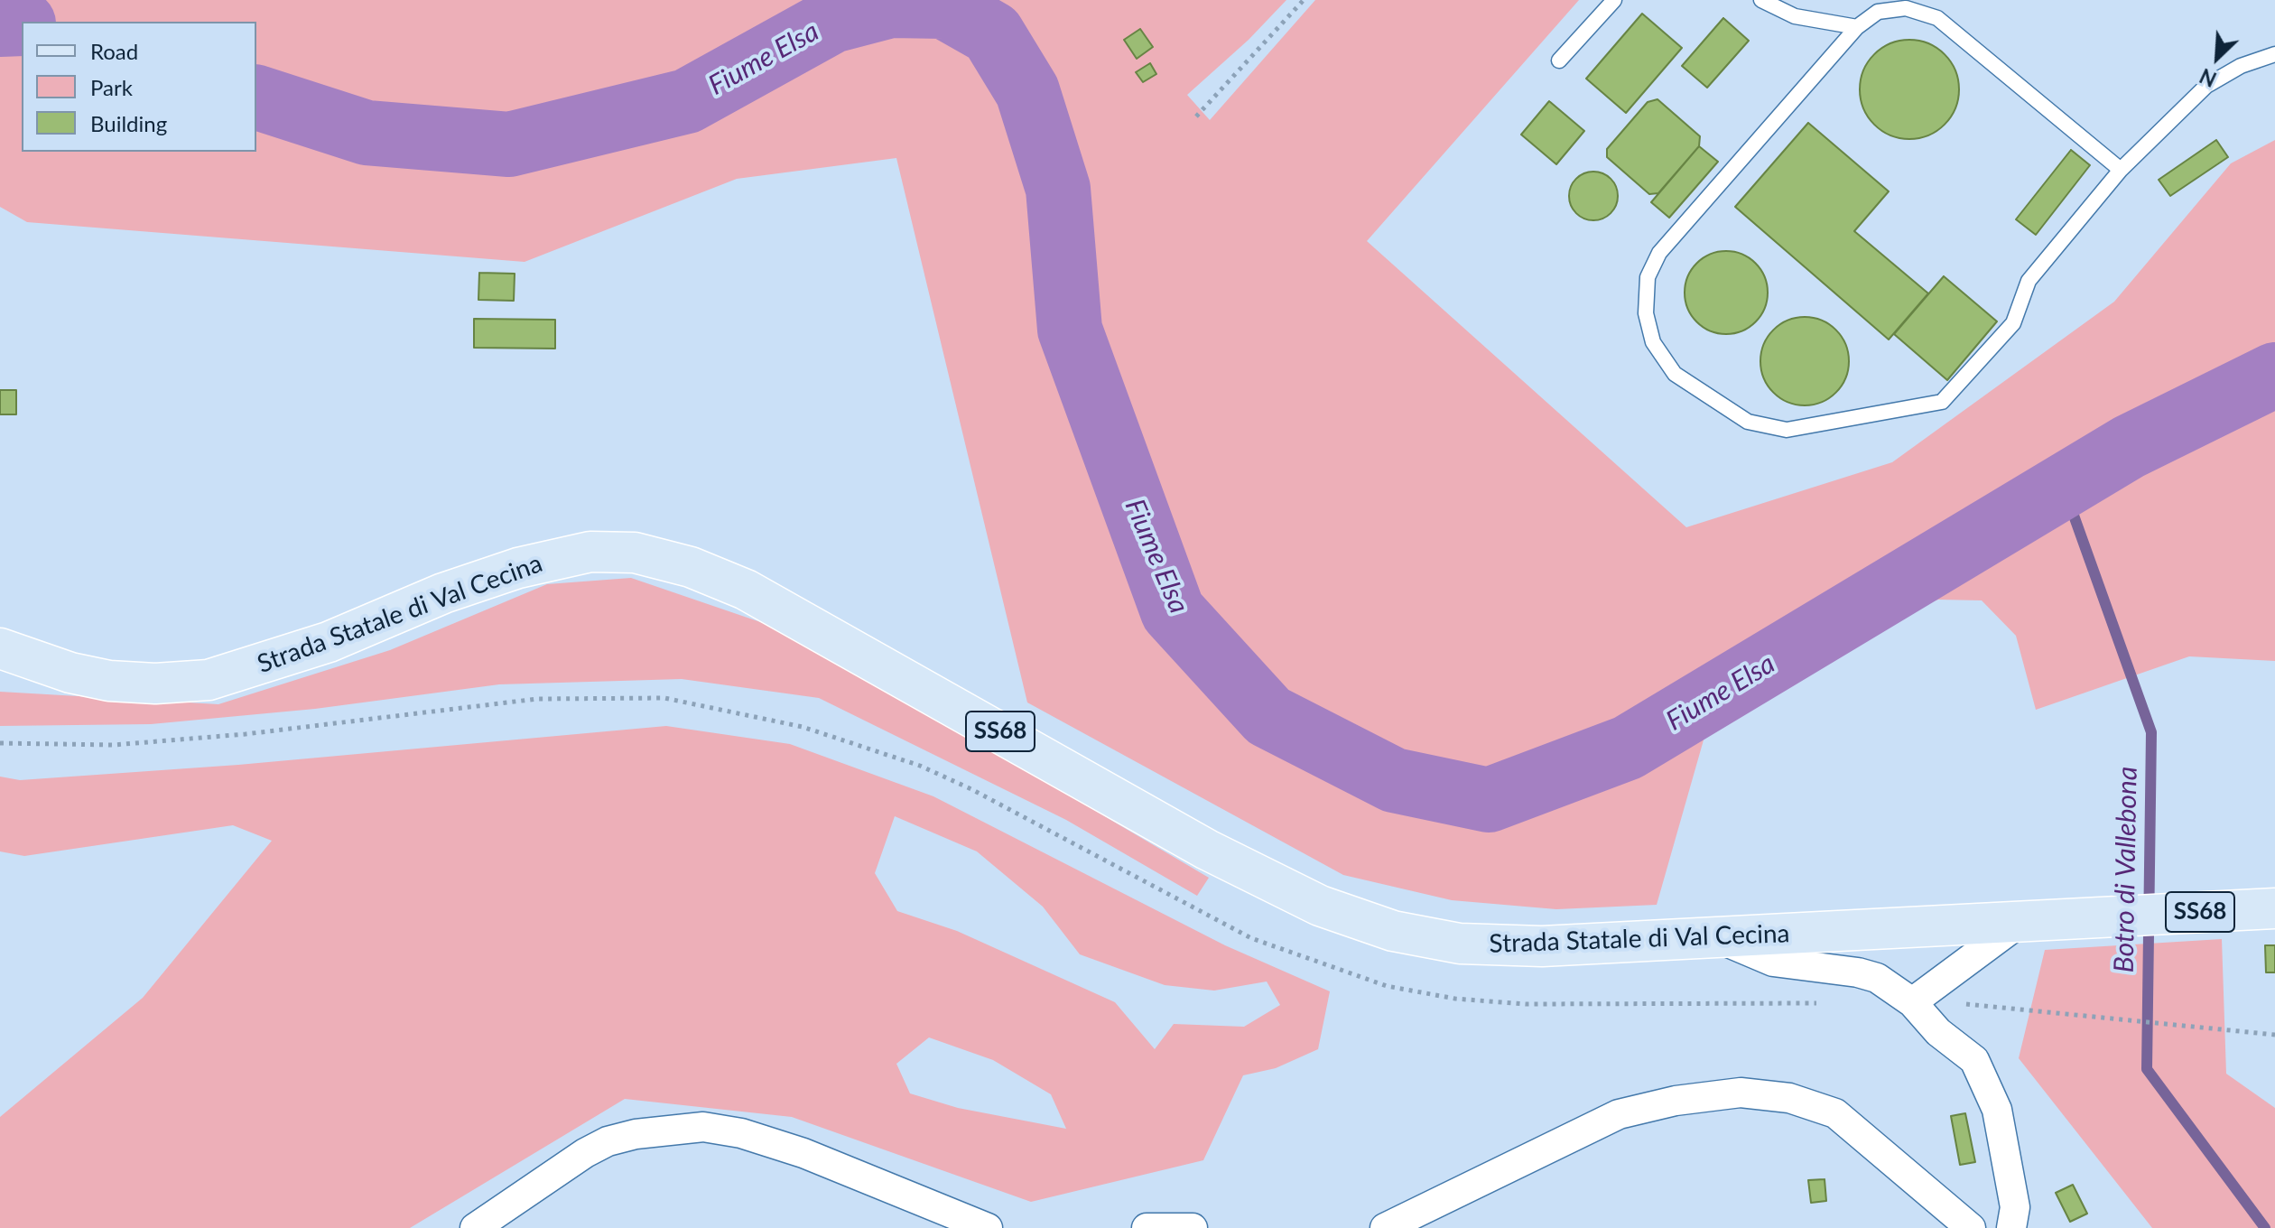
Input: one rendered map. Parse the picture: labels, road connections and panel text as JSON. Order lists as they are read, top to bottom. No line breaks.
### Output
{"streets":{"main road":["Strada Statale di Val Cecina","SS68"]},"water":["Fiume Elsa","Botro di Vallebona"],"legend":["Road","Park","Building"],"north":"bottom left"}
